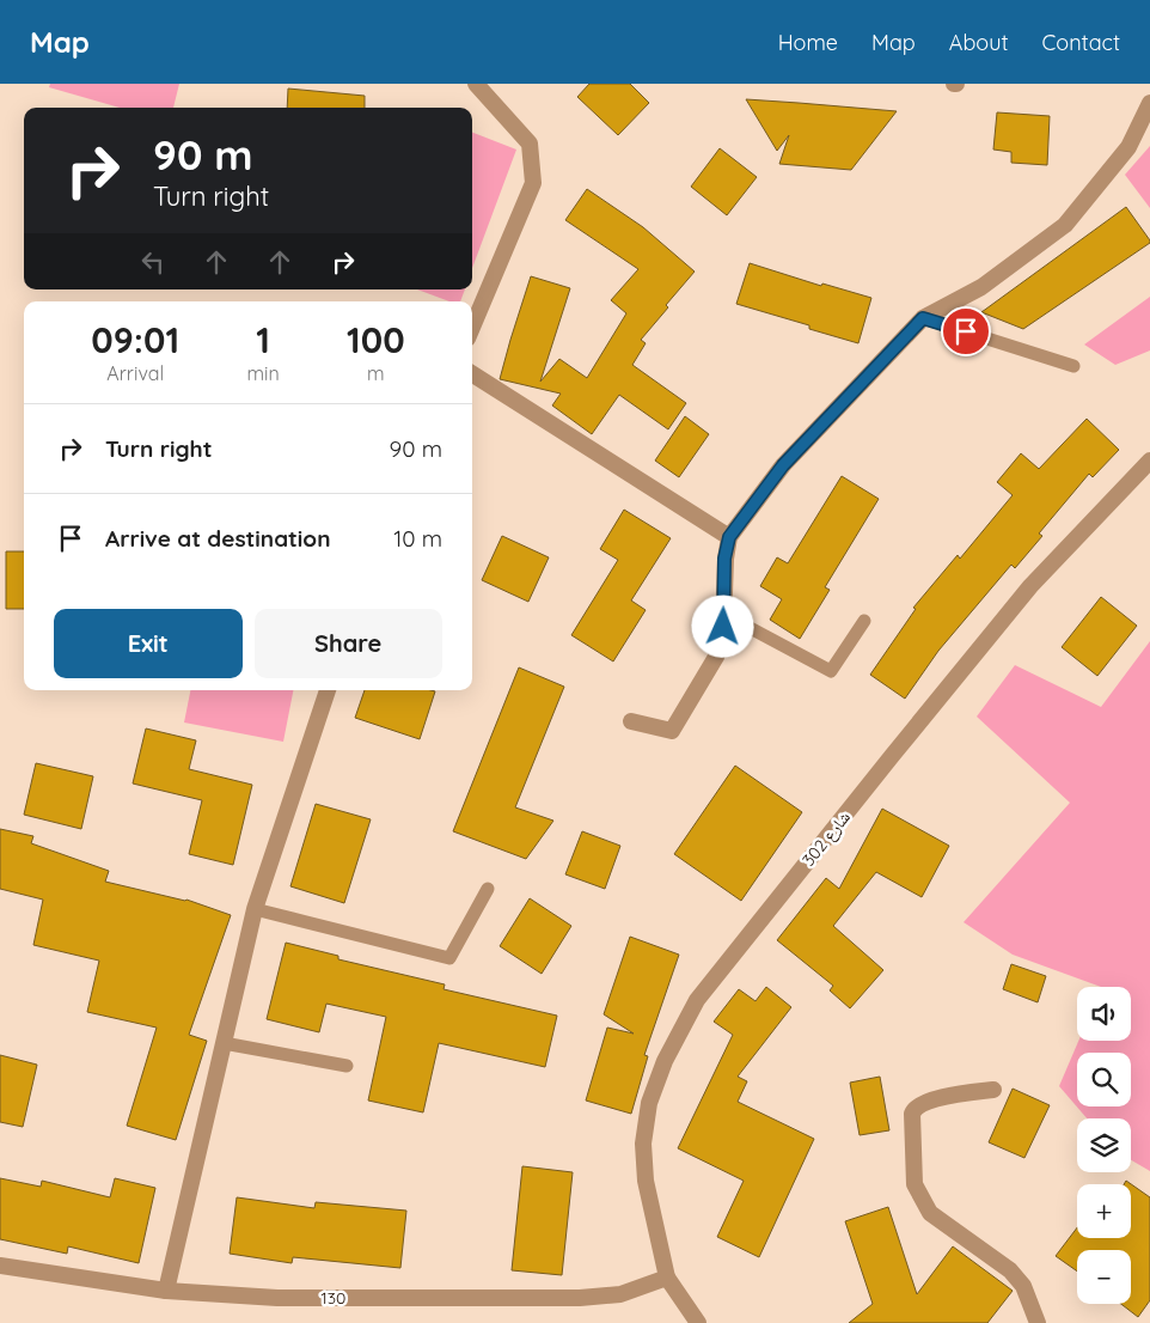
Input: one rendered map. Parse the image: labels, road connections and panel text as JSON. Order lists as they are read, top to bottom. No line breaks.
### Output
{"streets":{"street":["شارع 302","130"]},"crossings":[["شارع 302","130"]],"page":{"header":"Map","nav":["Home","Map","About","Contact"],"turn":["90 m","Turn right"],"eta":["09:01","Arrival","1","min","100","m"],"list":[{"name":"Turn right","value":"90 m"},{"name":"Arrive at destination","value":"10 m"}],"buttons":["Exit","Share"],"map_buttons":["+","−"]}}
